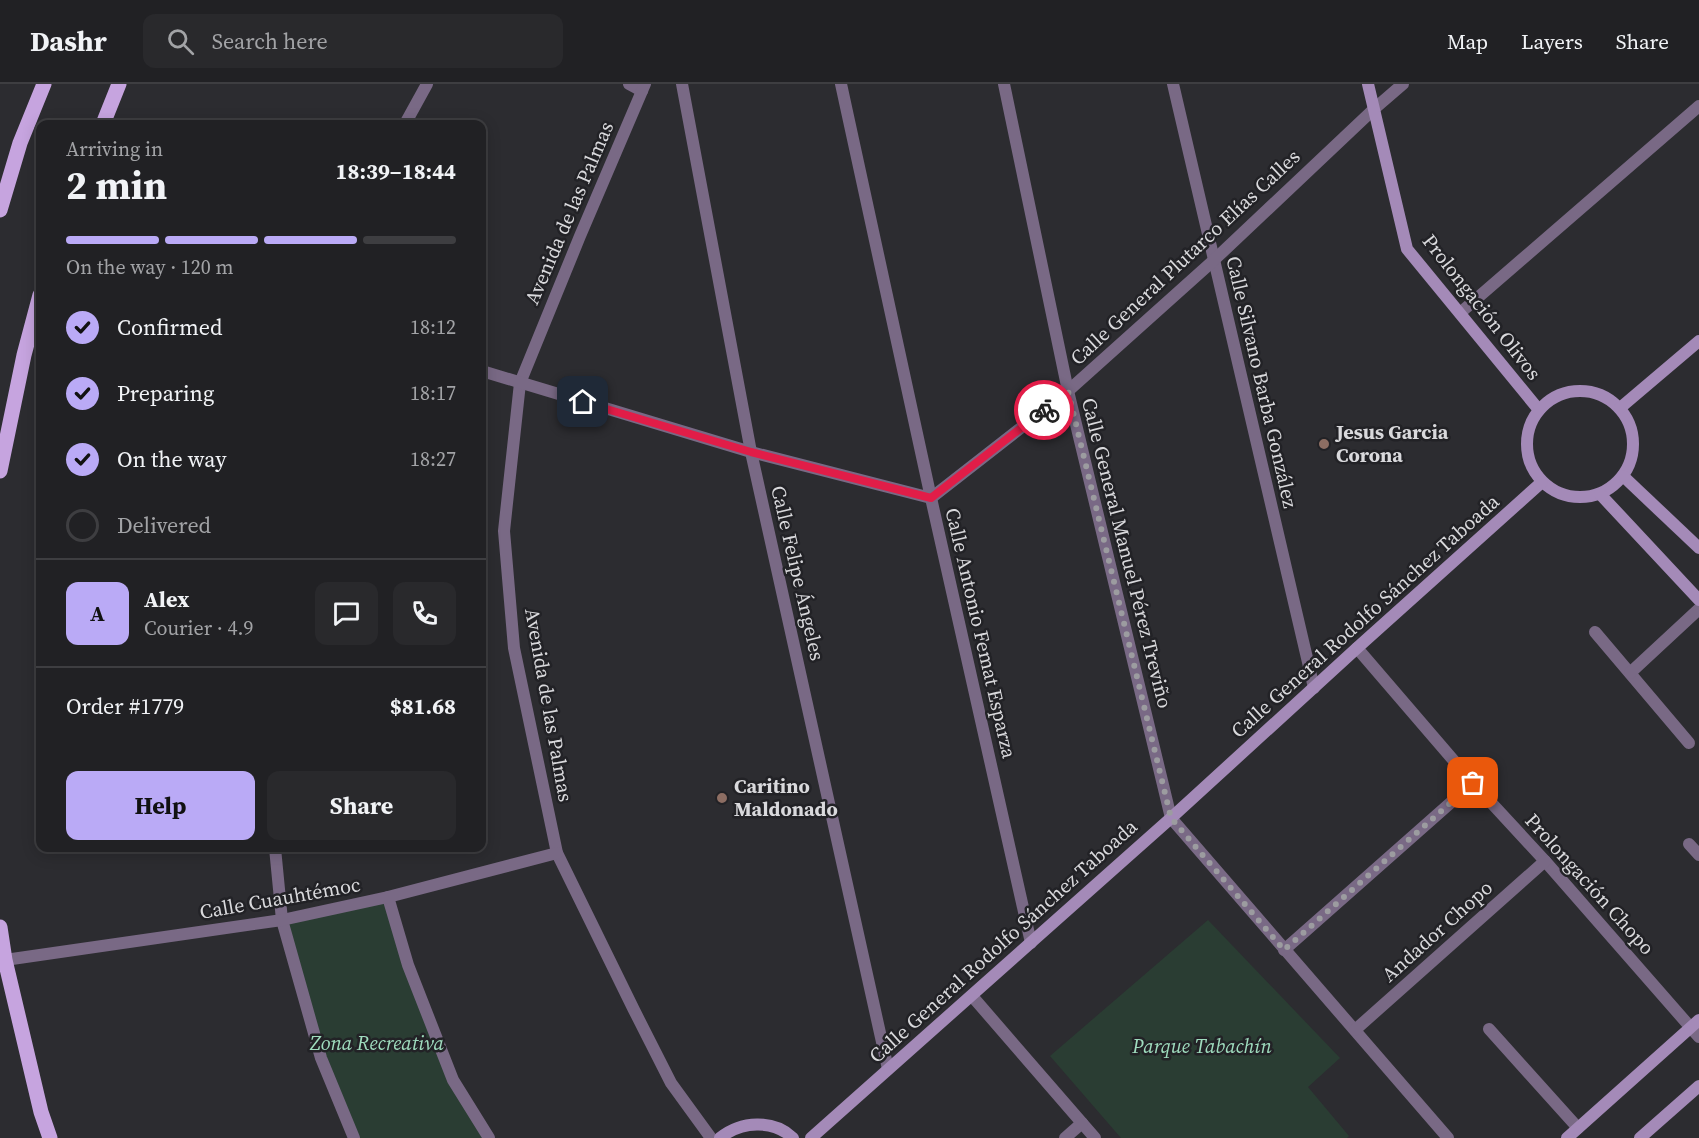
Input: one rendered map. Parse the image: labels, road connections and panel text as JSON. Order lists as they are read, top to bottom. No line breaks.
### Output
{"streets":{"street":["Avenida de las Palmas","Calle General Plutarco Elías Calles","Prolongación Olivos","Calle Silvano Barba González","Calle General Manuel Pérez Treviño","Calle Felipe Ángeles","Calle General Rodolfo Sánchez Taboada","Calle Antonio Femat Esparza","Prolongación Chopo","Calle Cuauhtémoc","Andador Chopo"]},"crossings":[["Avenida de las Palmas","Calle Cuauhtémoc"],["Calle General Plutarco Elías Calles","Prolongación Olivos"],["Calle General Plutarco Elías Calles","Calle Silvano Barba González"],["Calle General Plutarco Elías Calles","Calle General Manuel Pérez Treviño"],["Calle General Plutarco Elías Calles","Calle Antonio Femat Esparza"],["Prolongación Olivos","Calle General Rodolfo Sánchez Taboada"],["Calle Silvano Barba González","Calle General Rodolfo Sánchez Taboada"],["Calle General Manuel Pérez Treviño","Calle General Rodolfo Sánchez Taboada"],["Calle Felipe Ángeles","Calle General Rodolfo Sánchez Taboada"],["Calle General Rodolfo Sánchez Taboada","Calle Antonio Femat Esparza"],["Calle General Rodolfo Sánchez Taboada","Prolongación Chopo"],["Prolongación Chopo","Andador Chopo"]],"parks":["Zona Recreativa","Parque Tabachín"],"places":["Jesus Garcia Corona","Caritino Maldonado"],"page":{"header":"Dashr","search":"Search here","nav":["Map","Layers","Share"],"heading":["2 min","Arriving in","18:39–18:44"],"panel":["Alex","Courier · 4.9","Order #1779","$81.68"],"bar":"On the way · 120 m","list":[["Confirmed","18:12"],["Preparing","18:17"],["On the way","18:27"],"Delivered"],"round":"A","buttons":["Help","Share"]}}
